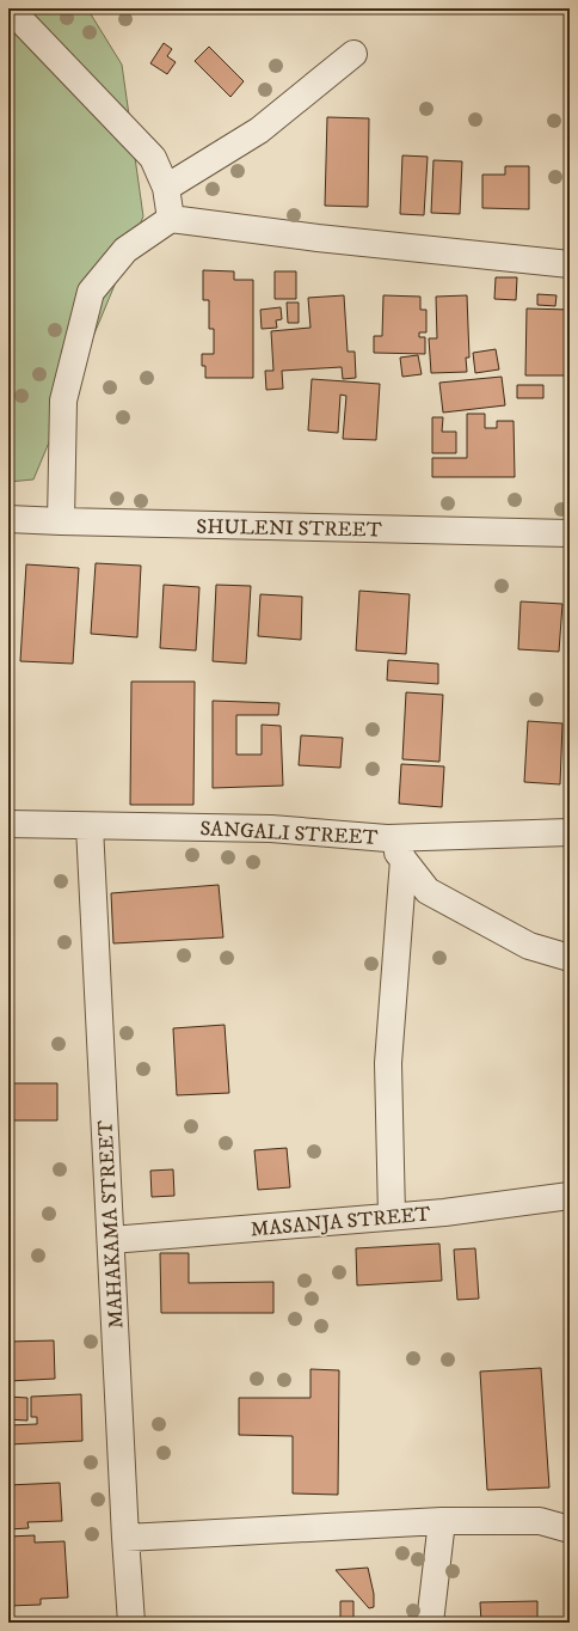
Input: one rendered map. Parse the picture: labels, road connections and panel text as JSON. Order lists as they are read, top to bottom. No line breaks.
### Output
{"streets":{"street":["SHULENI STREET","SANGALI STREET","MASANJA STREET","MAHAKAMA STREET"]},"crossings":[["SANGALI STREET","MAHAKAMA STREET"],["MASANJA STREET","MAHAKAMA STREET"]]}
